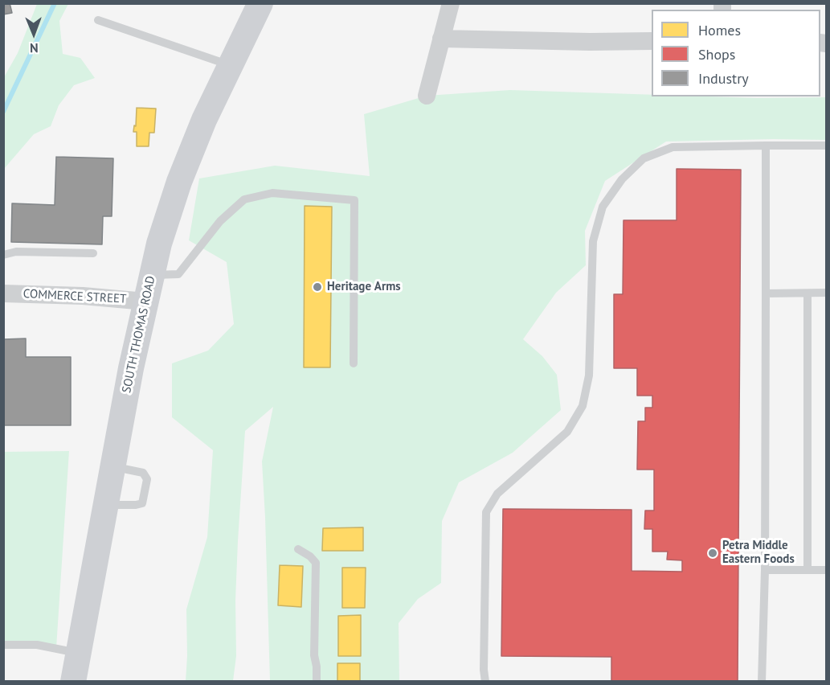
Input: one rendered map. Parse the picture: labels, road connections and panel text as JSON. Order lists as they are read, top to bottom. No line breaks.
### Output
{"streets":{"street":["COMMERCE STREET","SOUTH THOMAS ROAD"]},"crossings":[["COMMERCE STREET","SOUTH THOMAS ROAD"]],"places":["Heritage Arms","Petra Middle Eastern Foods"],"legend":["Homes","Shops","Industry"],"north":"bottom"}
